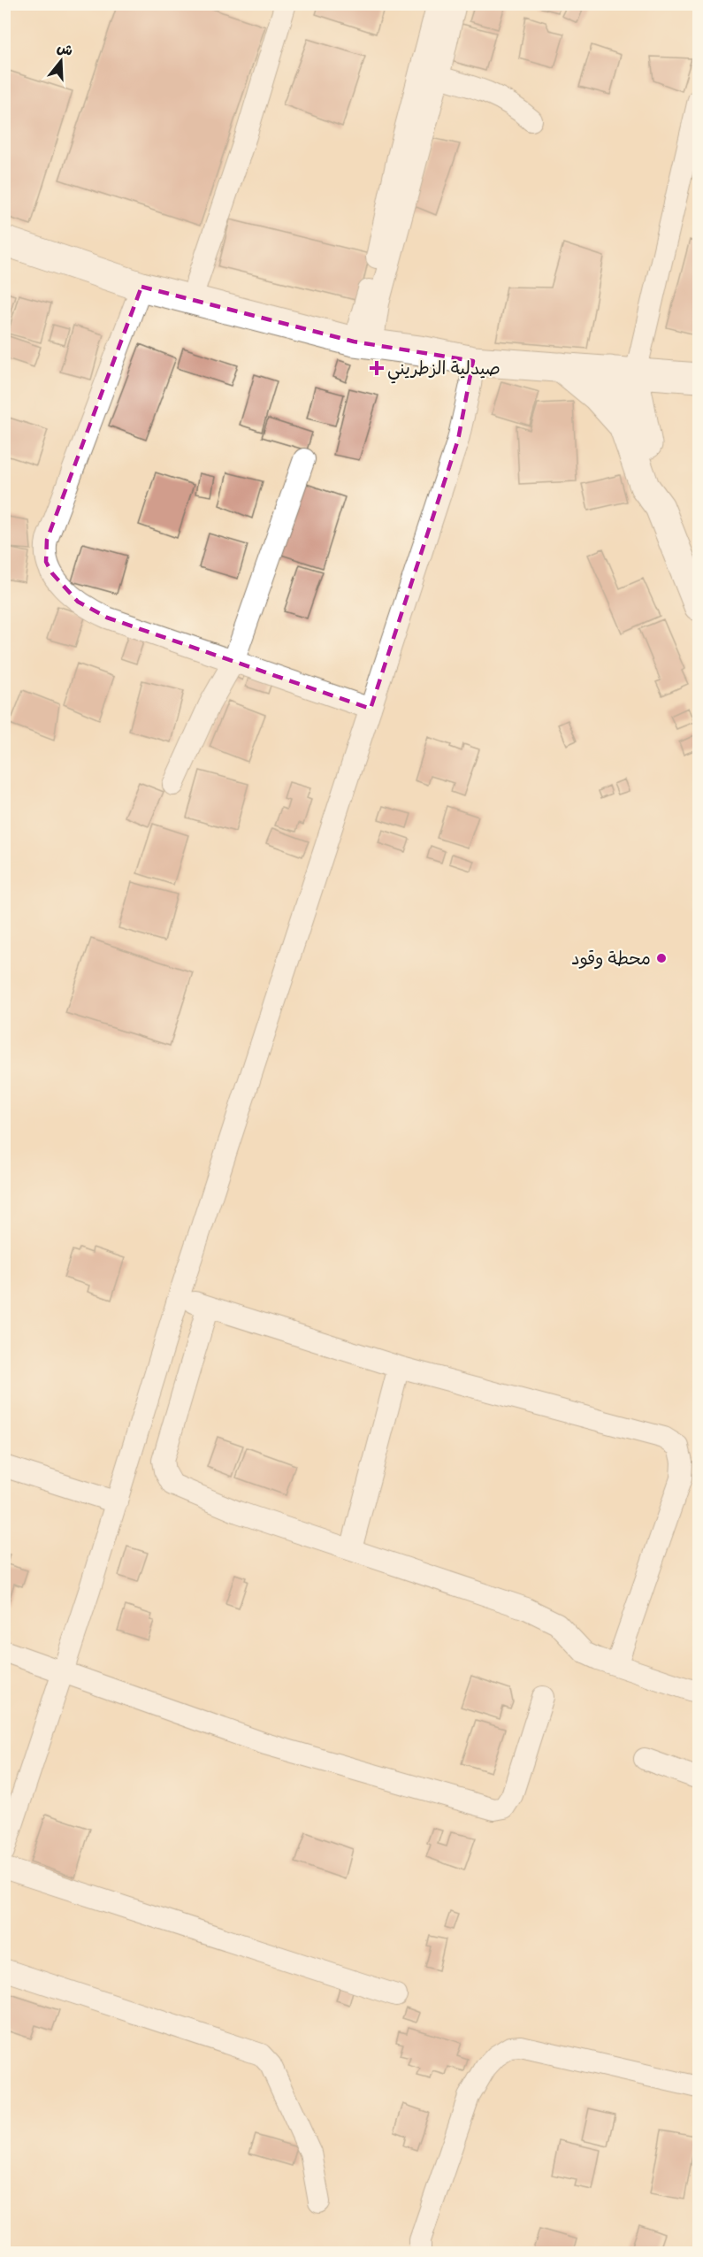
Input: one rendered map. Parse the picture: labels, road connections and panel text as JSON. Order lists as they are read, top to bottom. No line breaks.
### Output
{"places":{"health":["صيدلية الزطريني"],"other":["محطة وقود"]},"north":"top"}
